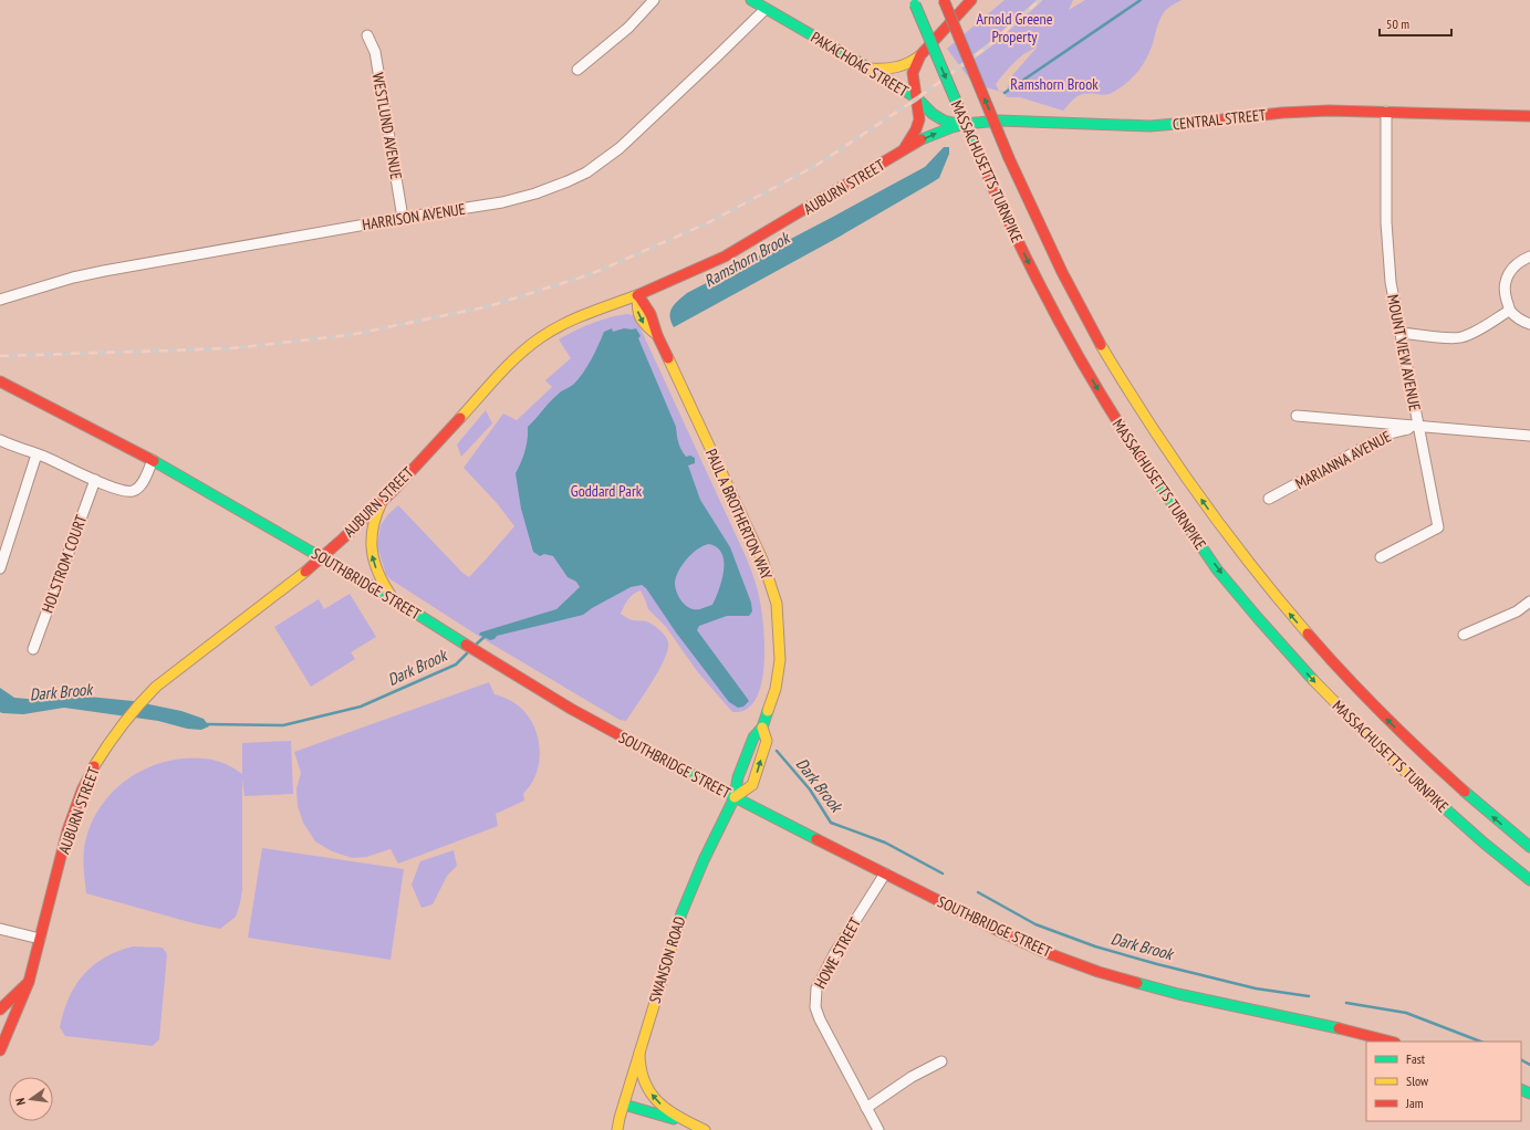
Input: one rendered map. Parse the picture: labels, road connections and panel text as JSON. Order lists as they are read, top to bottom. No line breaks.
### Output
{"streets":{"main road":["PAKACHOAG STREET","CENTRAL STREET","MASSACHUSETTS TURNPIKE","AUBURN STREET","PAUL A BROTHERTON WAY","SOUTHBRIDGE STREET","SWANSON ROAD"],"street":["WESTLUND AVENUE","HARRISON AVENUE","MOUNT VIEW AVENUE","MARIANNA AVENUE","HOLSTROM COURT","HOWE STREET"]},"crossings":[["PAKACHOAG STREET","CENTRAL STREET"],["PAKACHOAG STREET","AUBURN STREET"],["PAKACHOAG STREET","HARRISON AVENUE"],["CENTRAL STREET","AUBURN STREET"],["CENTRAL STREET","MOUNT VIEW AVENUE"],["WESTLUND AVENUE","HARRISON AVENUE"],["AUBURN STREET","PAUL A BROTHERTON WAY"],["AUBURN STREET","SOUTHBRIDGE STREET"],["MOUNT VIEW AVENUE","MARIANNA AVENUE"],["PAUL A BROTHERTON WAY","SOUTHBRIDGE STREET"],["PAUL A BROTHERTON WAY","SWANSON ROAD"],["SOUTHBRIDGE STREET","HOWE STREET"],["SOUTHBRIDGE STREET","SWANSON ROAD"]],"water":["Ramshorn Brook","Dark Brook"],"parks":["Arnold Greene Property","Ramshorn Brook","Goddard Park"],"legend":["Fast","Slow","Jam"],"scale_bar":"50 m","north":"left"}
